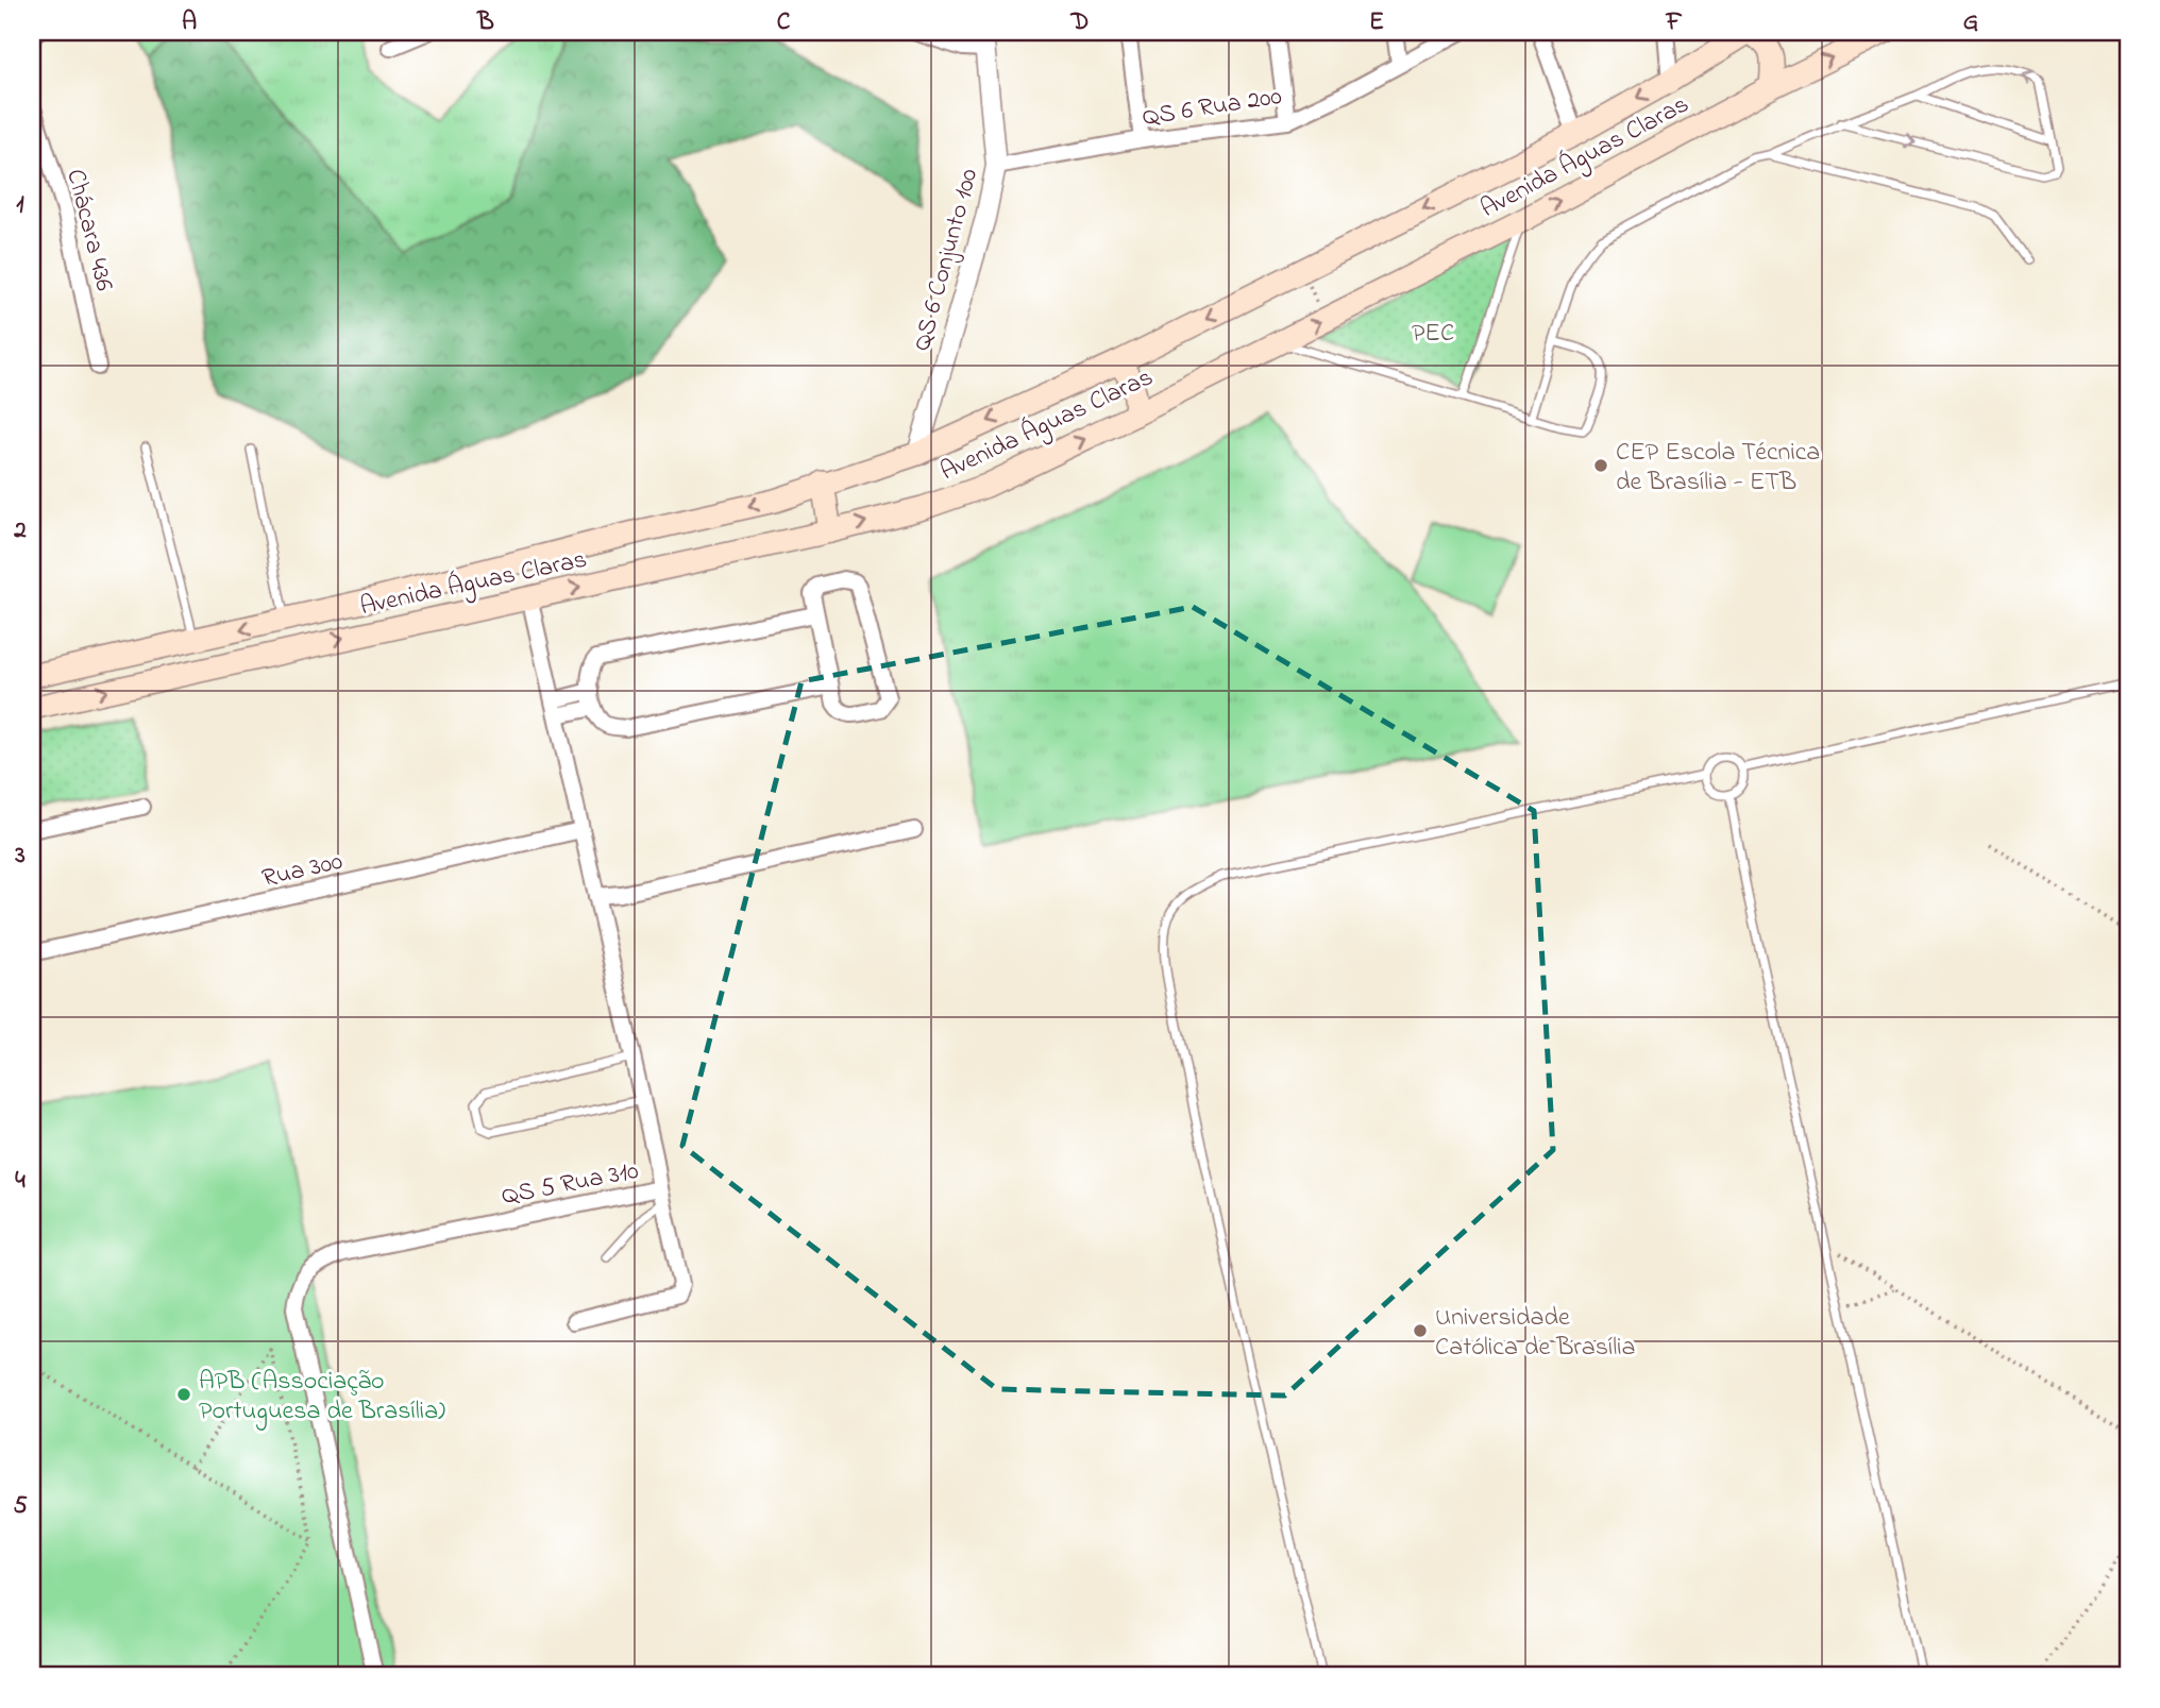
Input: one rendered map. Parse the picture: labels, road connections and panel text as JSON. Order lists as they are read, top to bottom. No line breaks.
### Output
{"streets":{"main road":["Avenida Águas Claras"],"street":["QS 6 Rua 200","Chácara 436","QS 6 Conjunto 100","Rua 300","QS 5 Rua 310"]},"crossings":[["QS 6 Rua 200","QS 6 Conjunto 100"],["Avenida Águas Claras","QS 6 Conjunto 100"],["Avenida Águas Claras","QS 5 Rua 310"],["Rua 300","QS 5 Rua 310"]],"parks":["PEC"],"places":["CEP Escola Técnica de Brasília - ETB","Universidade Católica de Brasília","APB (Associação Portuguesa de Brasília)"],"grid":{"columns":["A","B","C","D","E","F","G"],"rows":["1","2","3","4","5"]}}
